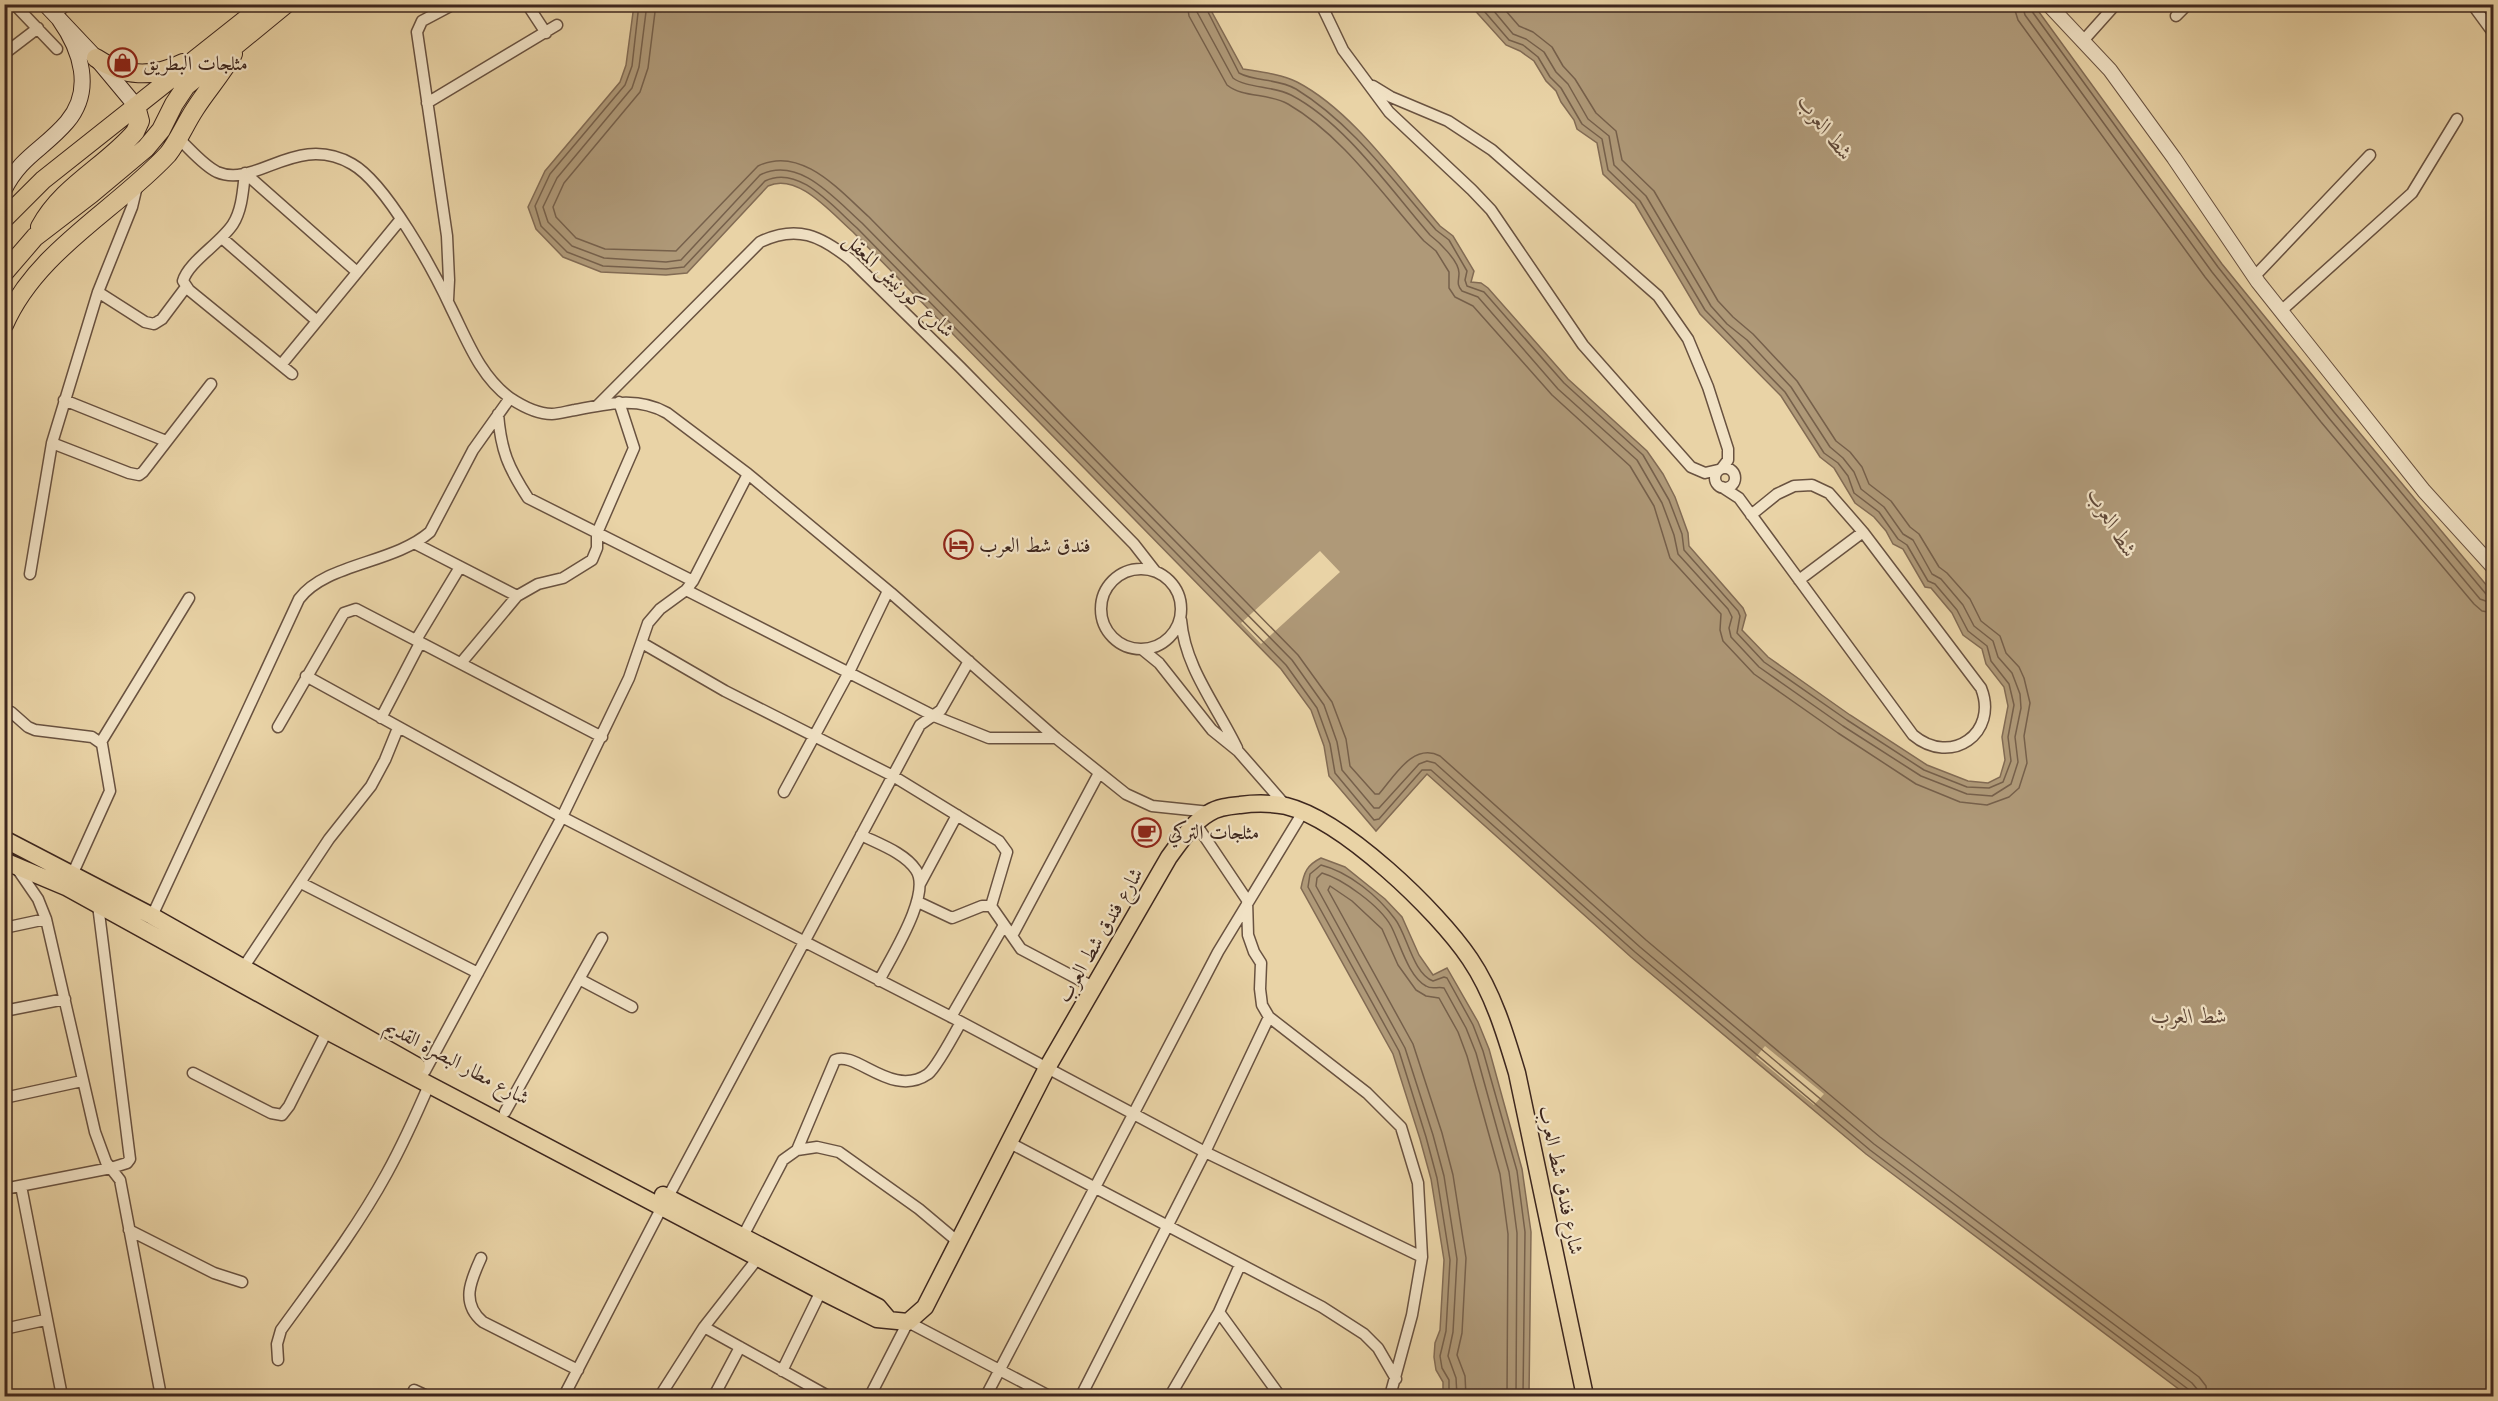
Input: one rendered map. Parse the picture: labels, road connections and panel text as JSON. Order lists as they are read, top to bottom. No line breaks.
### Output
{"streets":{"main road":["شارع فندق شط العرب","شارع مطار البصرة القديم"],"street":["شارع كورنيش المعقل"]},"crossings":[["شارع فندق شط العرب","شارع مطار البصرة القديم"]],"water":["شط العرب"],"places":{"shop":["مثلجات البطريق"],"hotel":["فندق شط العرب"],"cafe":["مثلجات التركي"]}}
